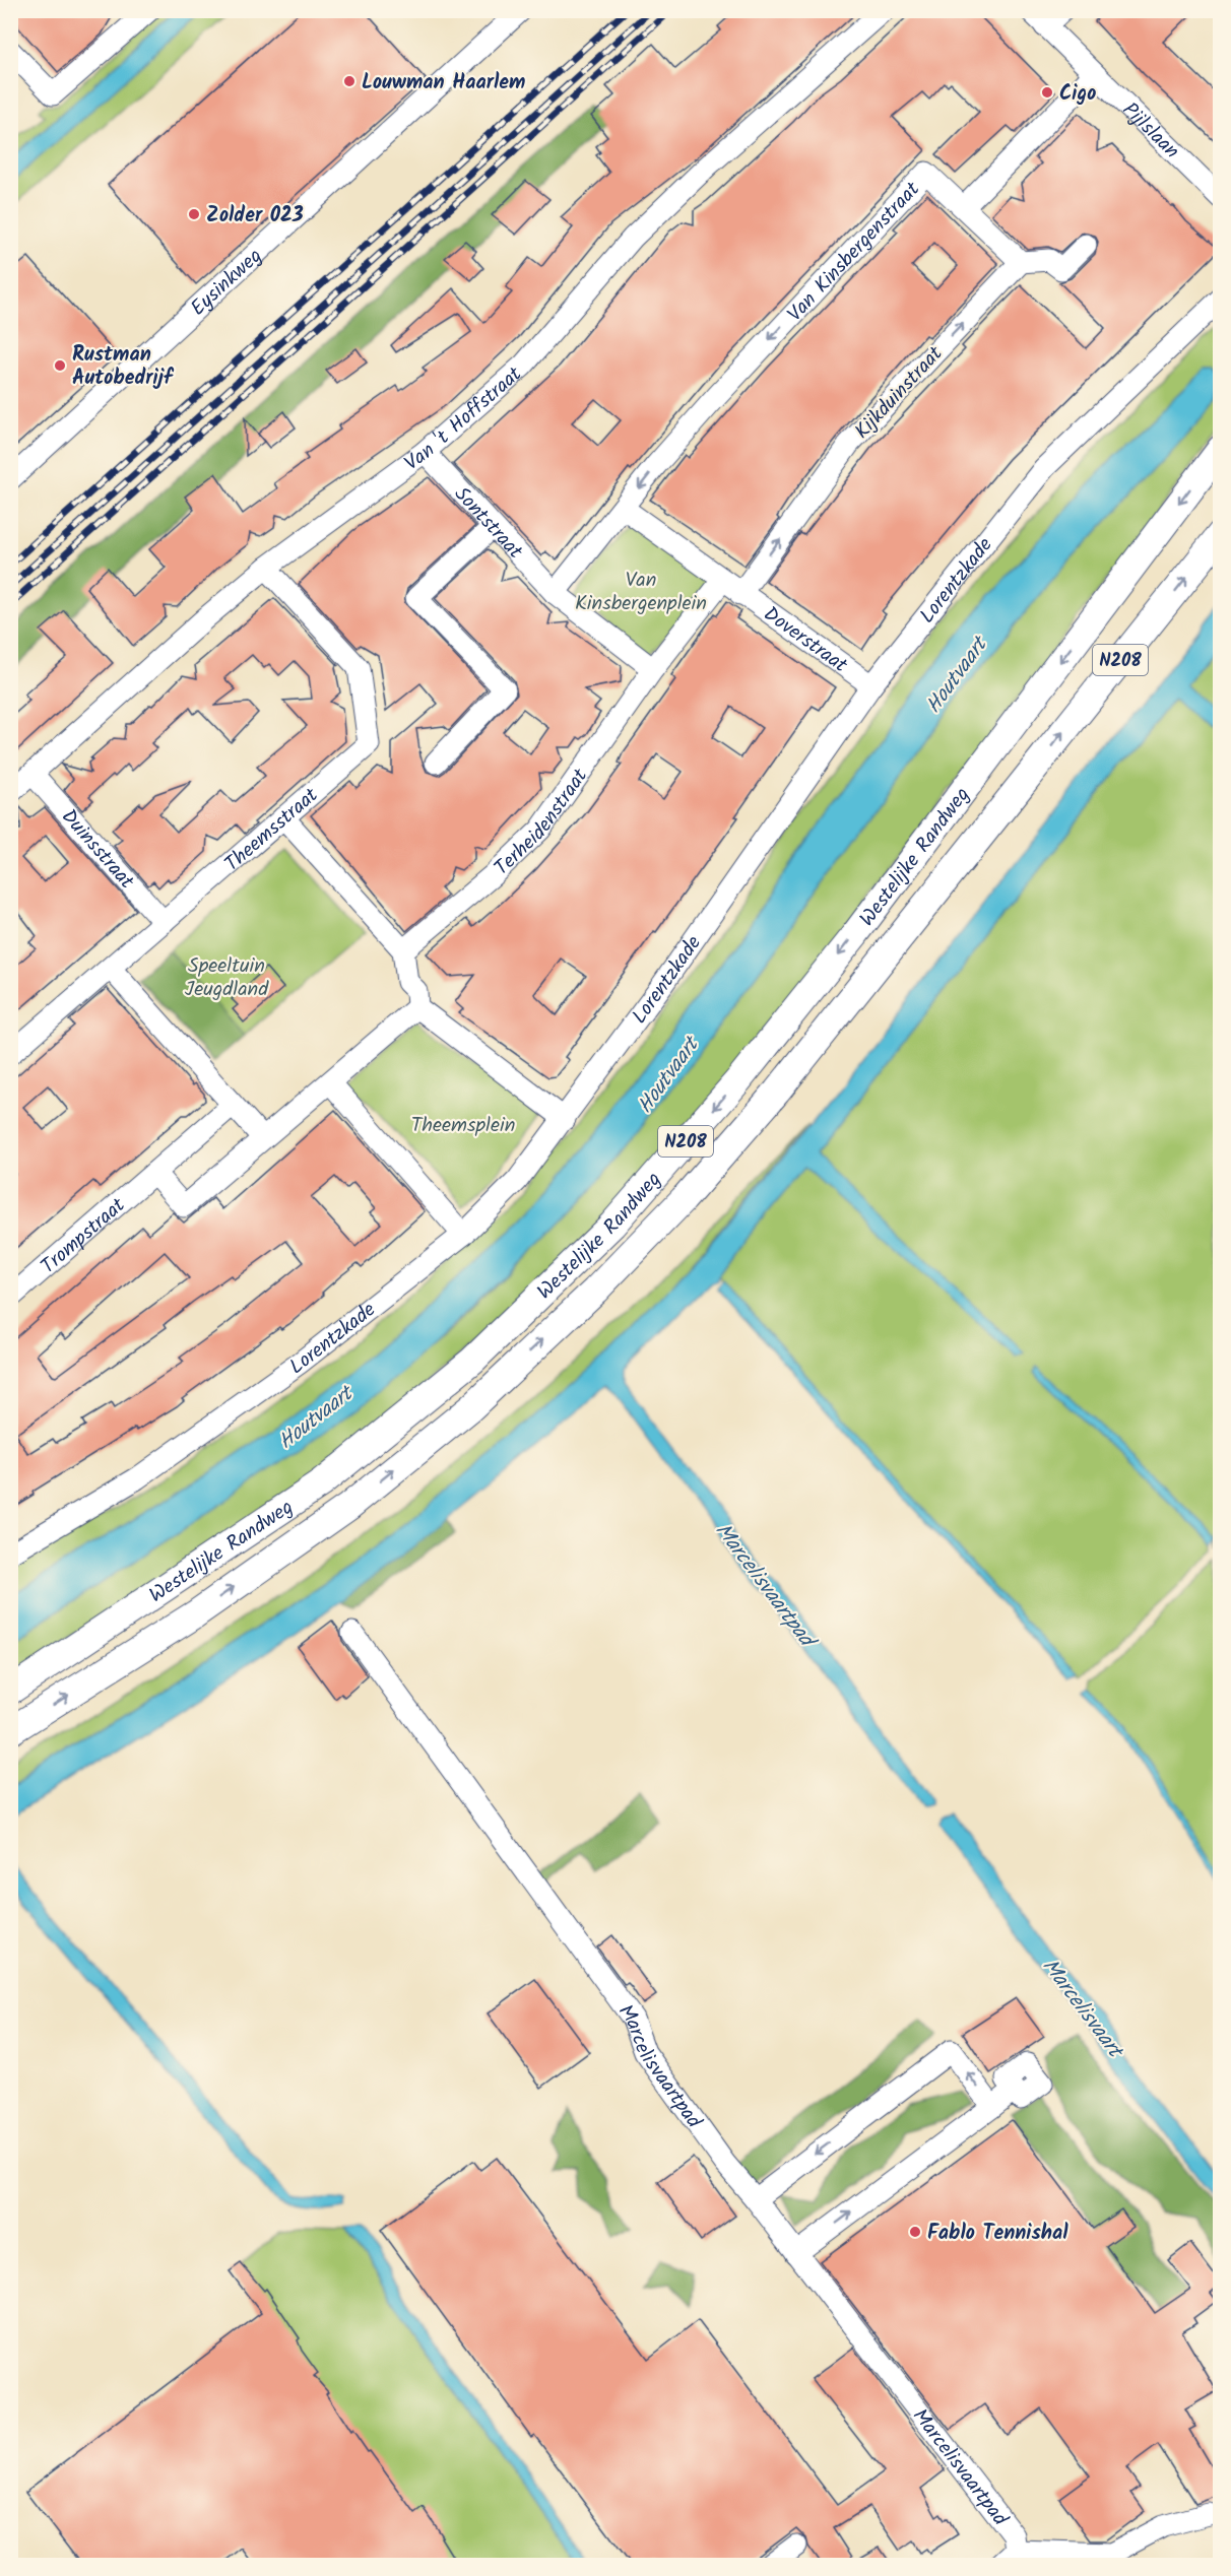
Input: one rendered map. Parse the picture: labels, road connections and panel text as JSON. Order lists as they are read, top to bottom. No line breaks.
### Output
{"streets":{"main road":["N208","Westelijke Randweg"],"street":["Pijlslaan","Van Kinsbergenstraat","Eysinkweg","Kijkduinstraat","Van 't Hoffstraat","Sontstraat","Lorentzkade","Doverstraat","Terheidenstraat","Theemsstraat","Duinsstraat","Trompstraat","Marcelisvaartpad"]},"crossings":[["Kijkduinstraat","Doverstraat"],["Van 't Hoffstraat","Sontstraat"],["Van 't Hoffstraat","Theemsstraat"],["Van 't Hoffstraat","Duinsstraat"],["Lorentzkade","Doverstraat"],["Theemsstraat","Duinsstraat"]],"one_way":["Van Kinsbergenstraat","Kijkduinstraat"],"water":["Houtvaart","Marcelisvaartpad","Marcelisvaart"],"parks":["Van Kinsbergenplein","Speeltuin Jeugdland","Theemsplein"],"places":["Louwman Haarlem","Cigo","Zolder 023","Rustman Autobedrijf","Fablo Tennishal"]}
